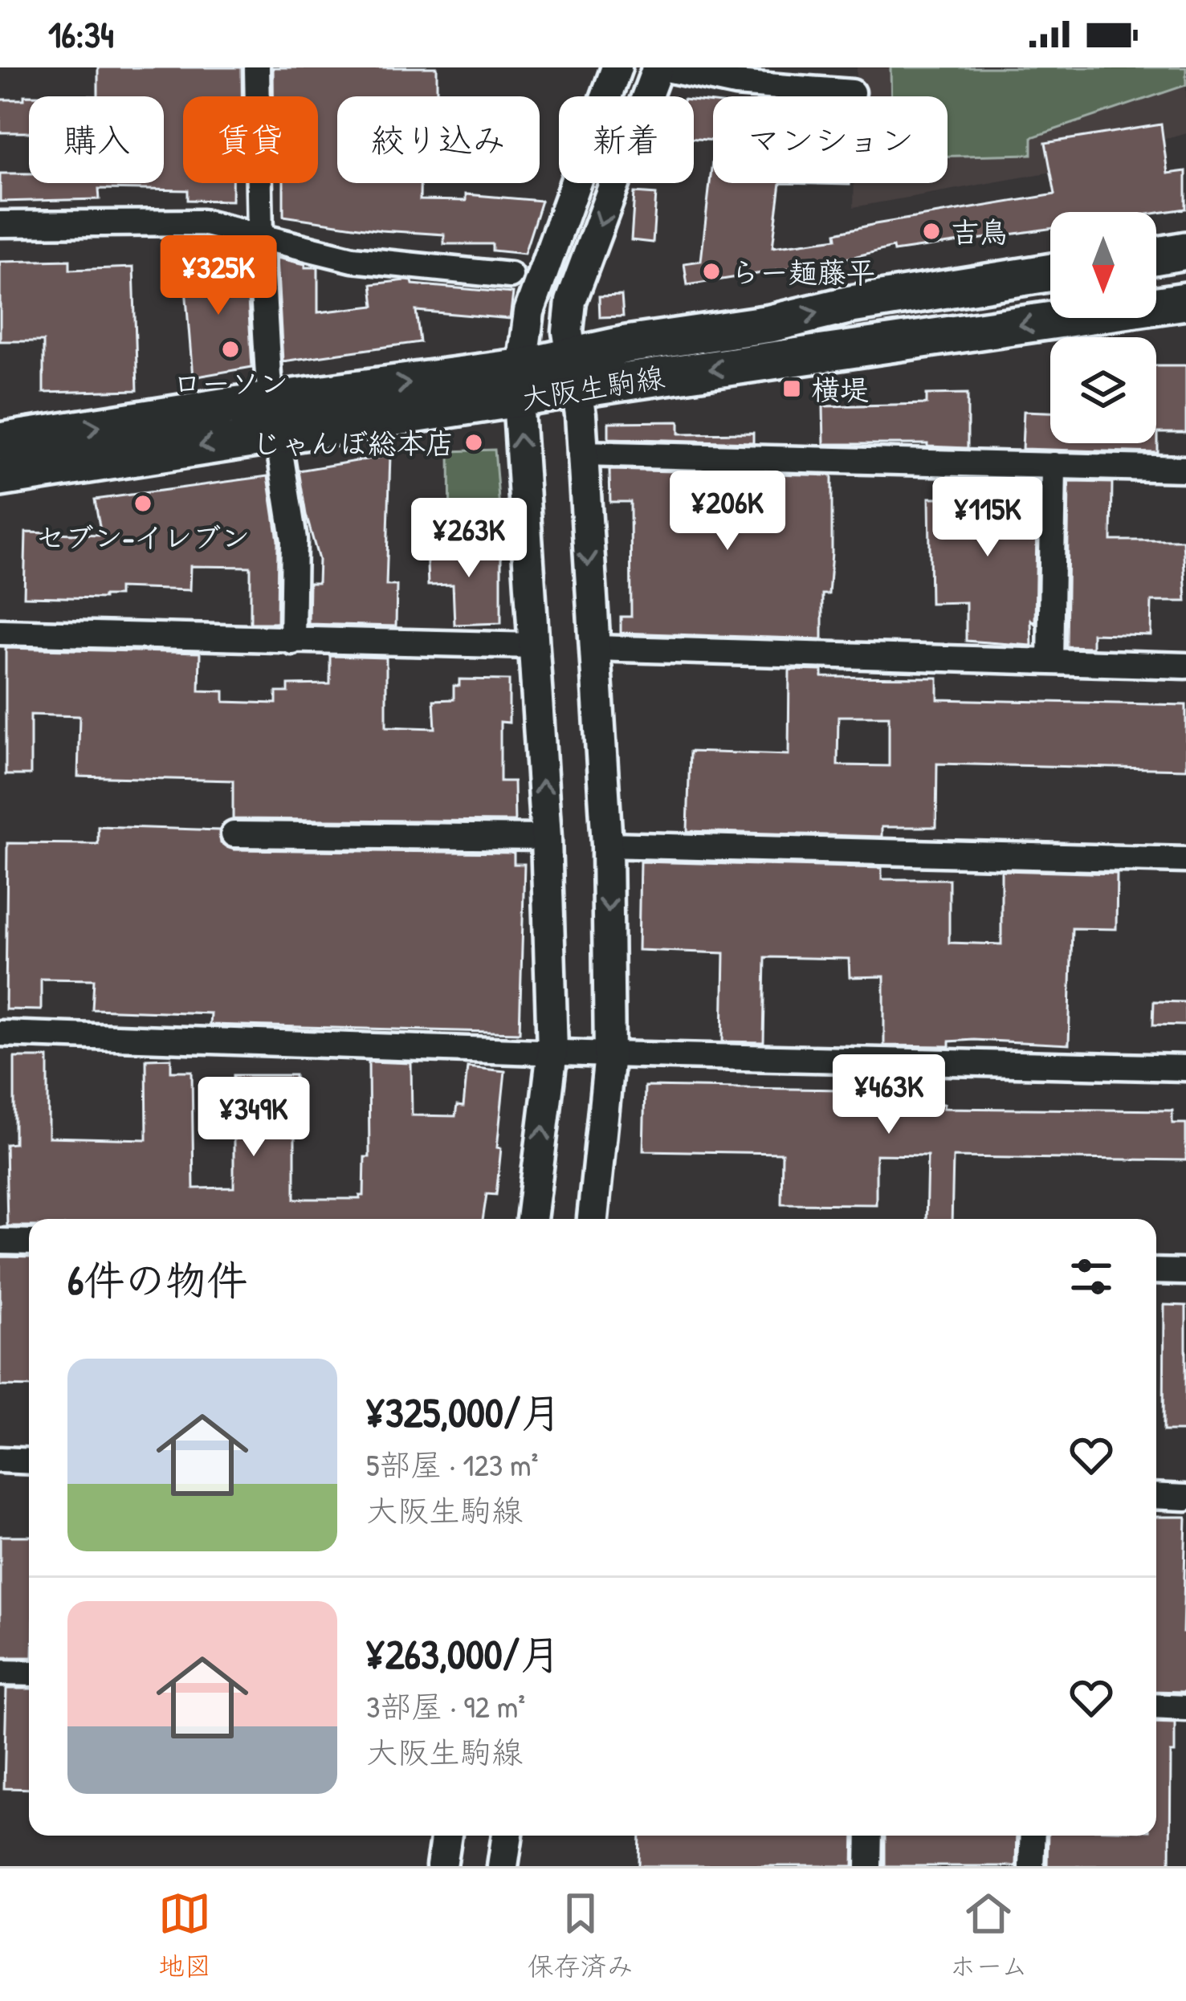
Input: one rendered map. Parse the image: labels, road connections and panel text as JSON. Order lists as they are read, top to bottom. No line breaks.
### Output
{"streets":{"main road":["大阪生駒線"]},"places":{"other":["吉鳥","らー麺藤平","ローソン","じゃんぼ総本店","セブン-イレブン"],"transit":["横堤"]},"north":"bottom","page":{"status":"16:34","chip":["購入","賃貸","絞り込み","新着","マンション"],"price":["¥325K","¥206K","¥115K","¥263K","¥463K","¥349K"],"heading":"6件の物件","list":[{"name":"¥325,000/月","note":"5部屋 · 123 m² · 大阪生駒線"},{"name":"¥263,000/月","note":"3部屋 · 92 m² · 大阪生駒線"}],"tabs":["地図","保存済み","ホーム"]}}
